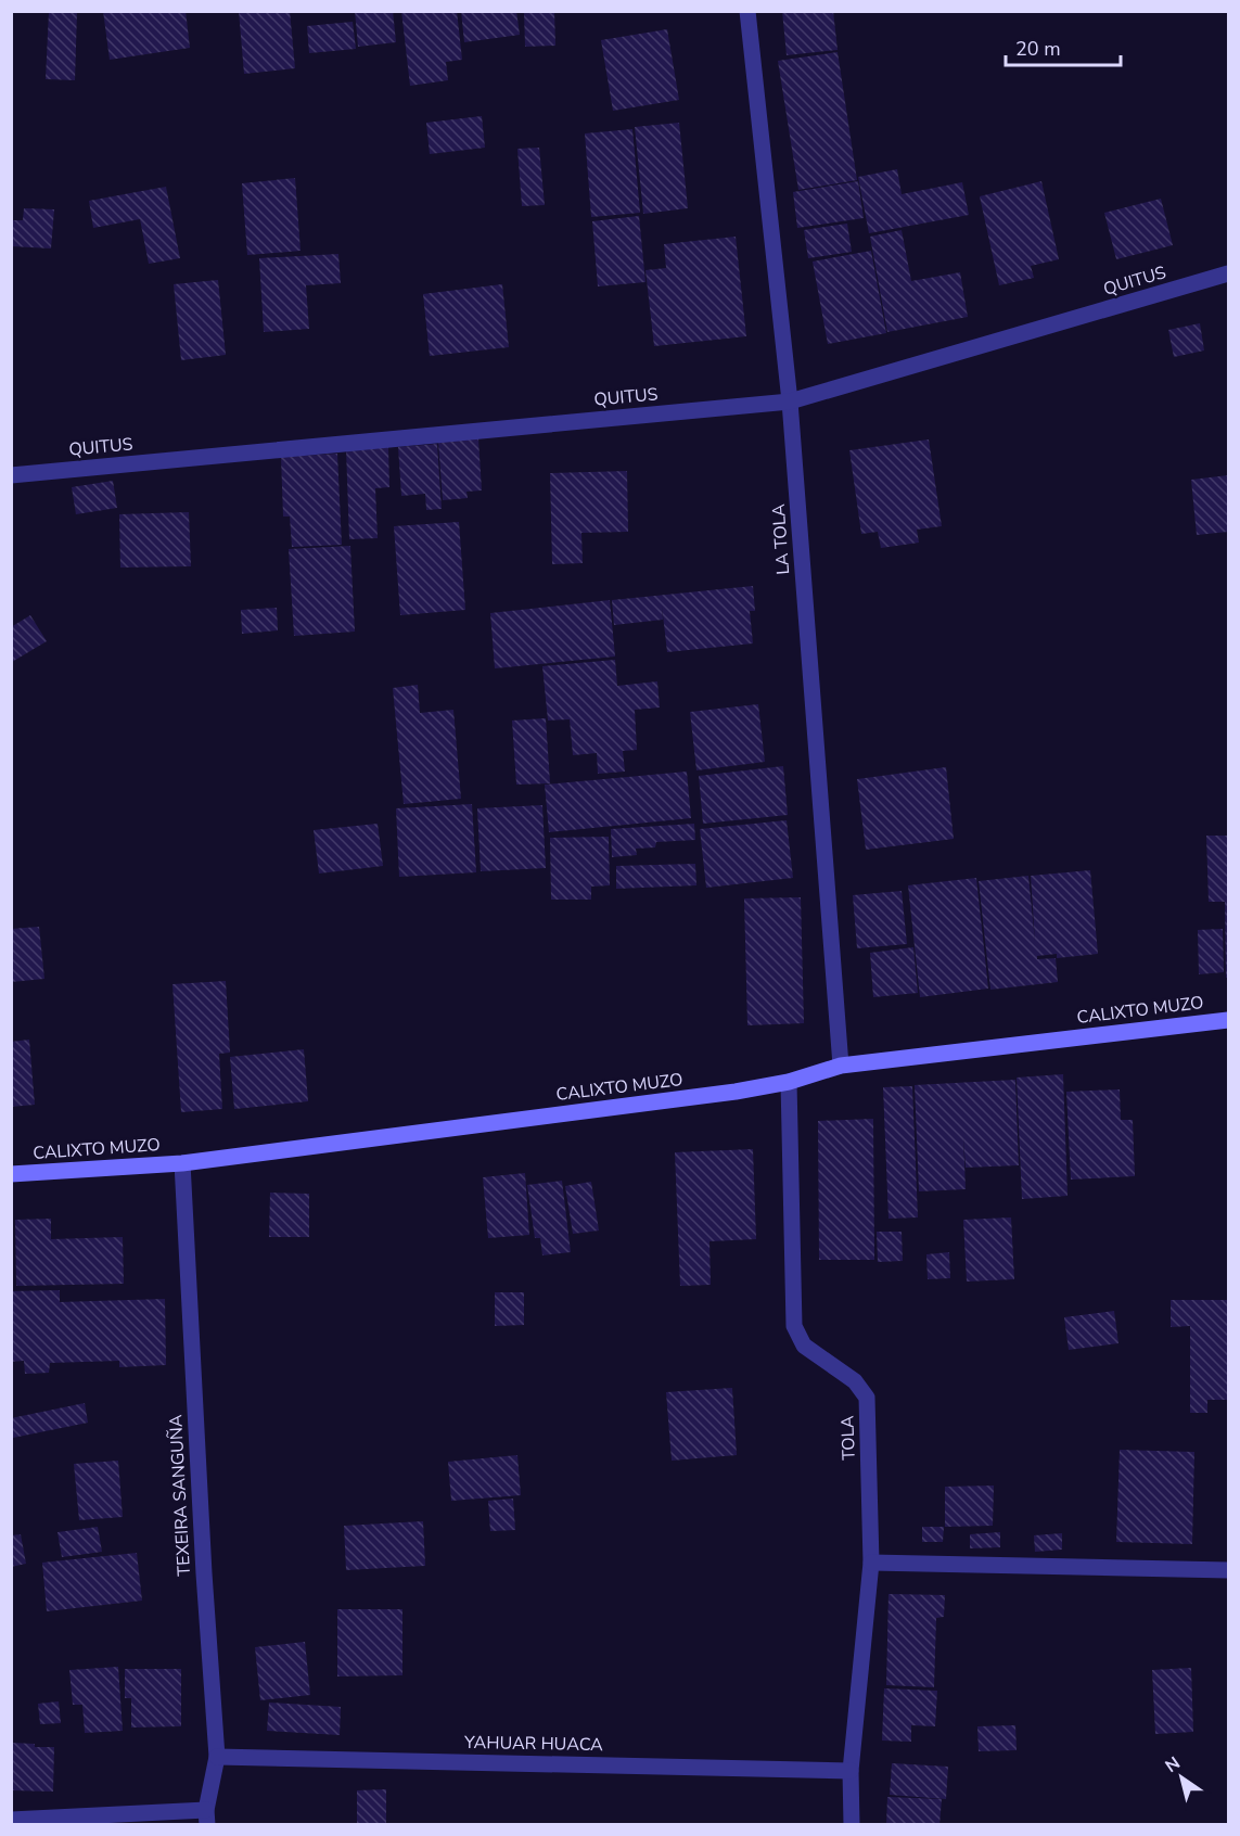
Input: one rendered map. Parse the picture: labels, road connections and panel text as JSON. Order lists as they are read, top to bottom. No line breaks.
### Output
{"streets":{"street":["QUITUS","LA TOLA","CALIXTO MUZO","TOLA","TEXEIRA SANGUÑA","YAHUAR HUACA"]},"crossings":[["QUITUS","LA TOLA"],["LA TOLA","CALIXTO MUZO"],["CALIXTO MUZO","TOLA"],["CALIXTO MUZO","TEXEIRA SANGUÑA"],["TOLA","YAHUAR HUACA"],["TEXEIRA SANGUÑA","YAHUAR HUACA"]],"scale_bar":"20 m","north":"top left"}
